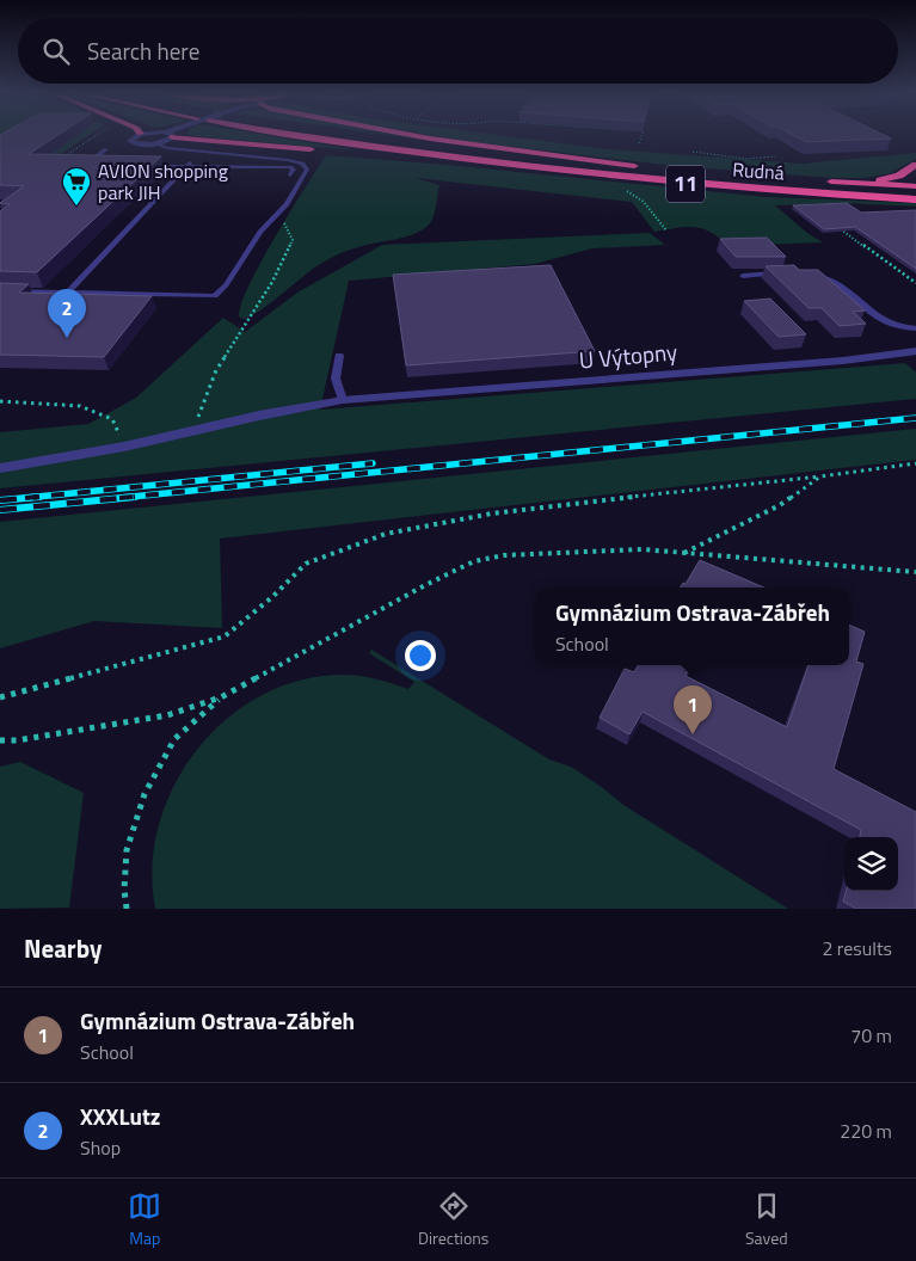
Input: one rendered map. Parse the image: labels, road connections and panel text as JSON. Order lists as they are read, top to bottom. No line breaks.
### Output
{"streets":{"highway":["Rudná","11"],"street":["U Výtopny"]},"places":{"supermarket":["AVION shopping park JIH"]},"page":{"search":"Search here","pins":["2","1"],"popup":["Gymnázium Ostrava-Zábřeh","School"],"heading":["Nearby","2 results"],"list":[{"mark":"1","name":"Gymnázium Ostrava-Zábřeh","note":"School","value":"70 m"},{"mark":"2","name":"XXXLutz","note":"Shop","value":"220 m"}],"nav":["Map","Directions","Saved"]}}
